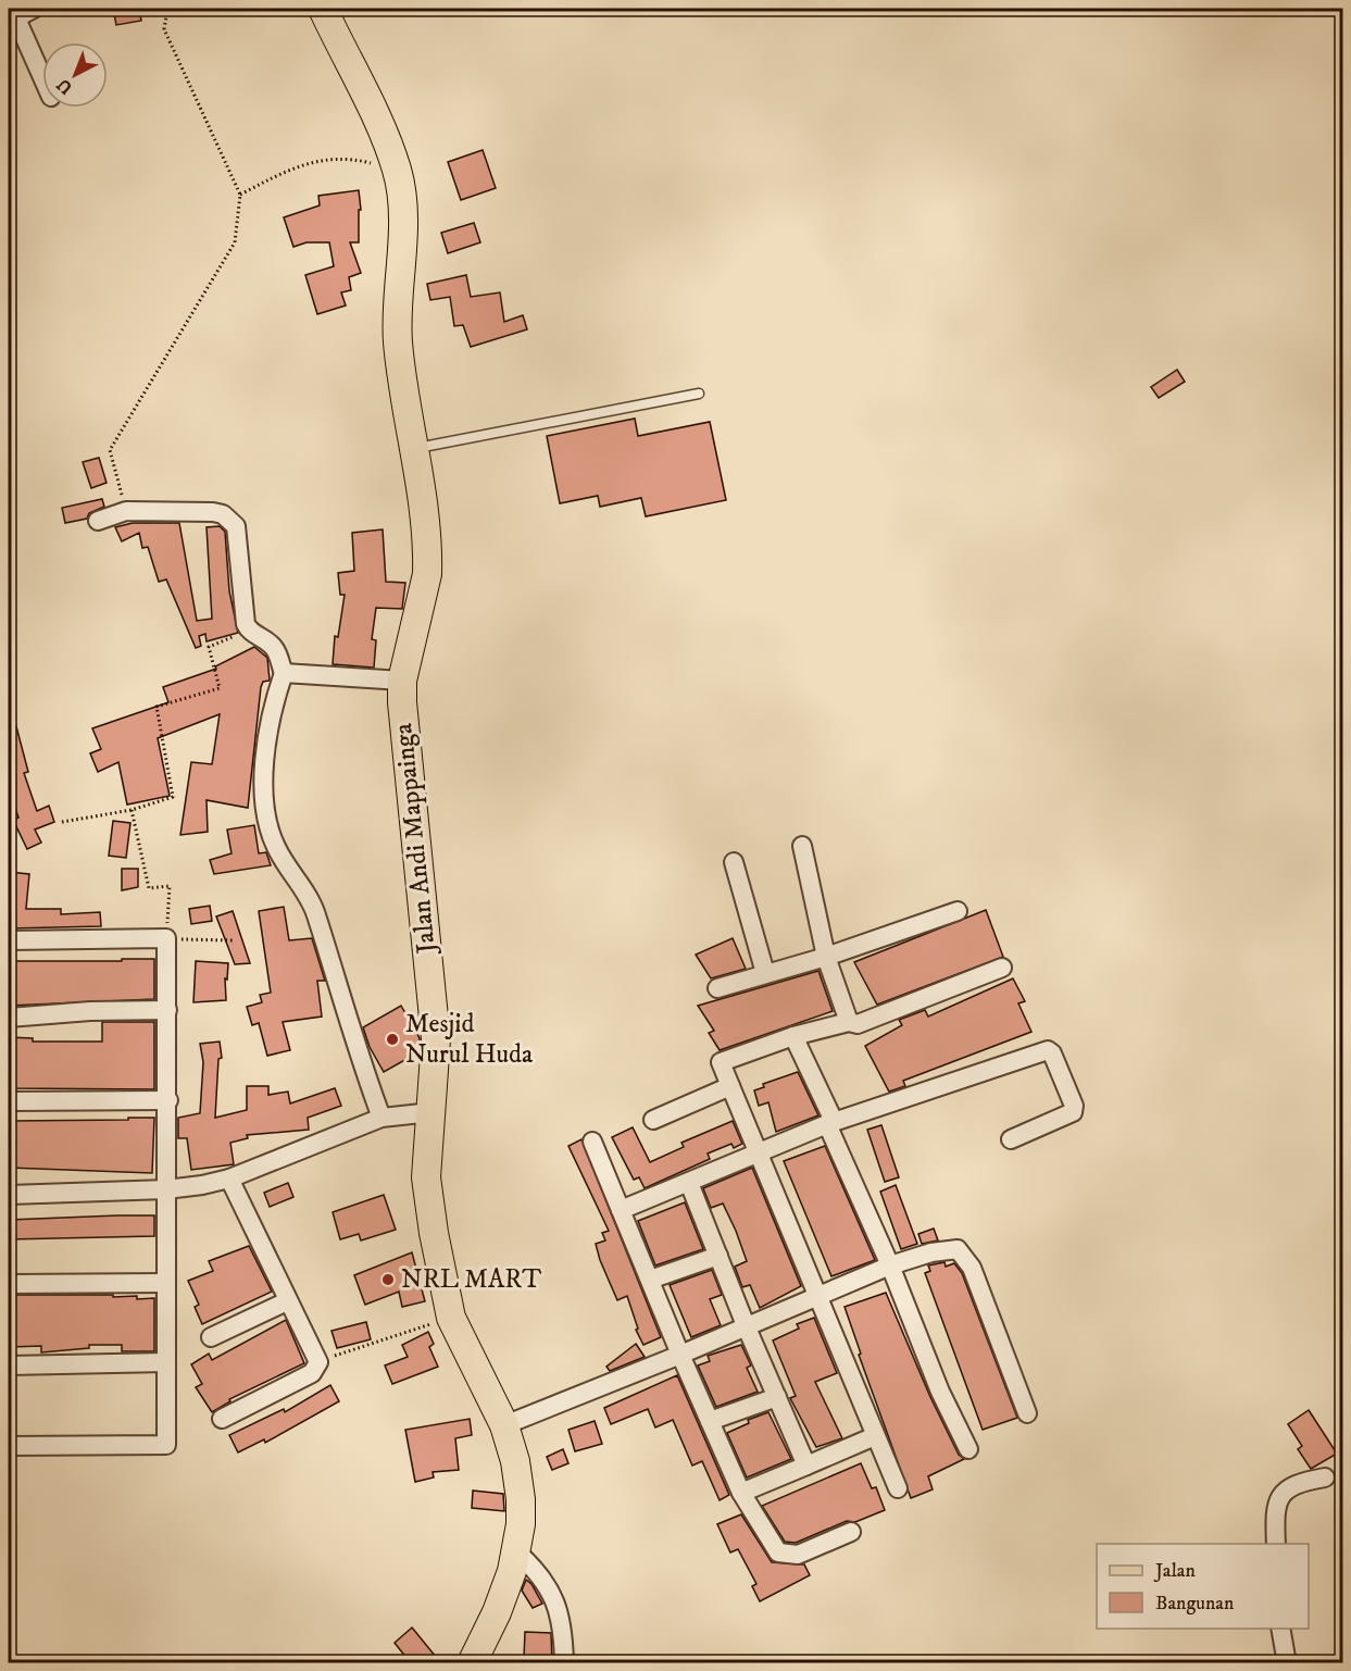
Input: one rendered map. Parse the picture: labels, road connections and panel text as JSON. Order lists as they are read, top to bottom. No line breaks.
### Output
{"streets":{"main road":["Jalan Andi Mappainga"]},"places":["Mesjid Nurul Huda","NRL MART"],"legend":["Jalan","Bangunan"],"north":"bottom left"}
